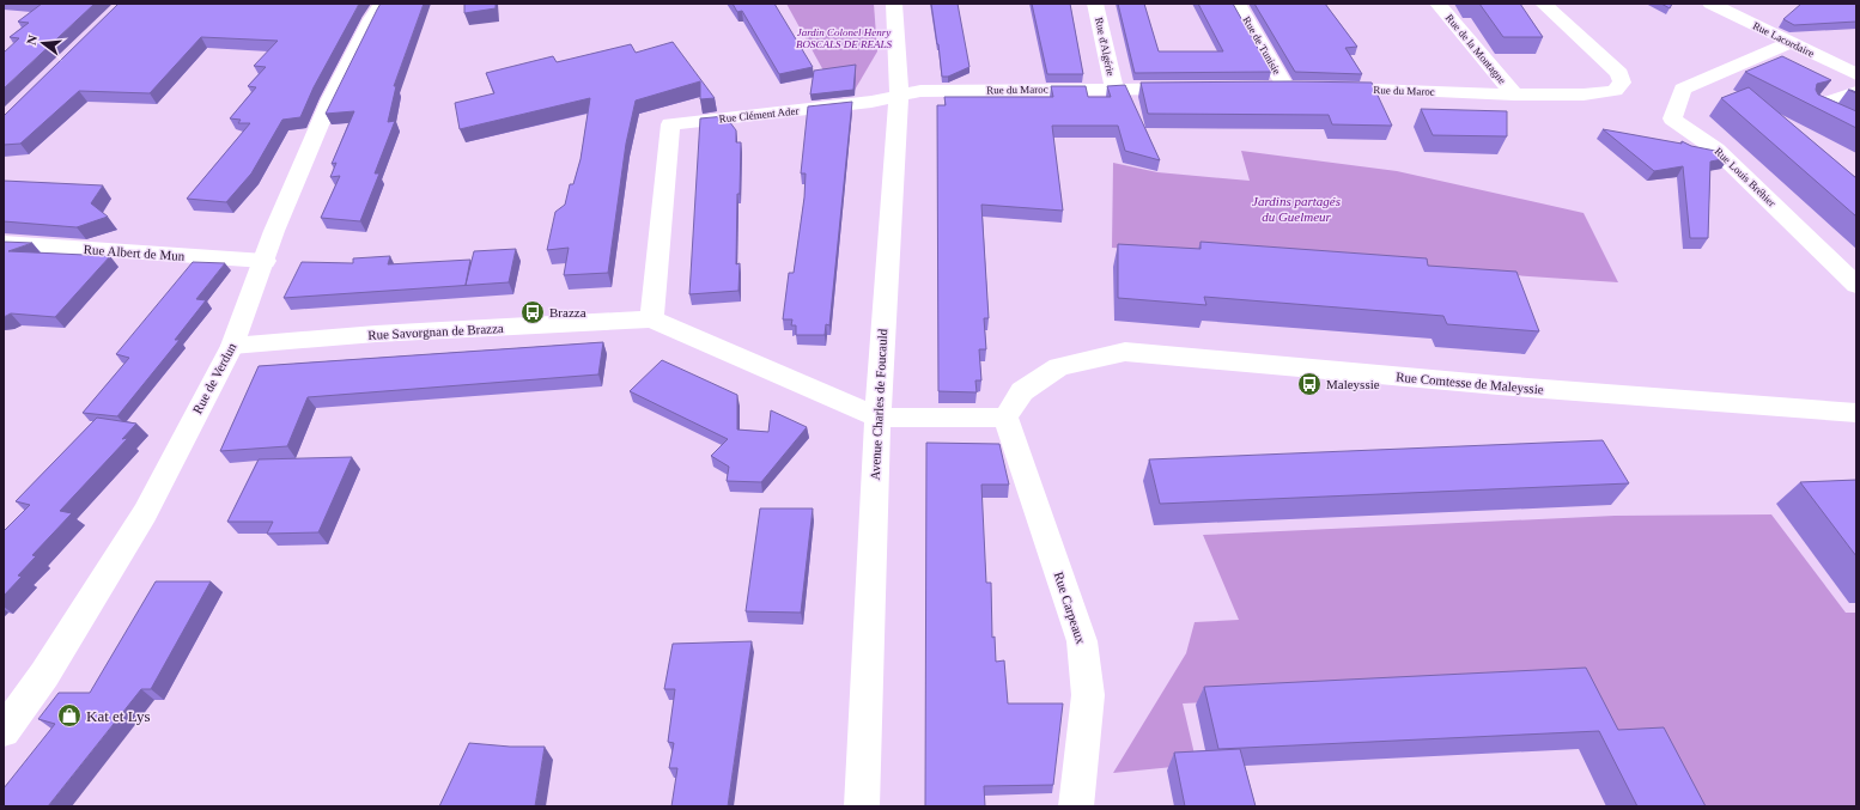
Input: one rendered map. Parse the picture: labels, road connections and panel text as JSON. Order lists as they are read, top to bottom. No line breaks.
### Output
{"streets":{"street":["Rue Lacordaire","Rue de Tunisie","Rue d'Algérie","Rue de la Montagne","Rue du Maroc","Rue Clément Ader","Rue Louis Bréhier","Rue Albert de Mun","Rue Savorgnan de Brazza","Rue de Verdun","Rue Comtesse de Maleyssie","Avenue Charles de Foucauld","Rue Carpeaux"]},"crossings":[["Rue Lacordaire","Rue Louis Bréhier"],["Rue de Tunisie","Rue du Maroc"],["Rue d'Algérie","Rue du Maroc"],["Rue de la Montagne","Rue du Maroc"],["Rue du Maroc","Rue Clément Ader"],["Rue du Maroc","Avenue Charles de Foucauld"],["Rue Clément Ader","Rue Savorgnan de Brazza"],["Rue Clément Ader","Avenue Charles de Foucauld"],["Rue Albert de Mun","Rue de Verdun"],["Rue Savorgnan de Brazza","Rue de Verdun"],["Rue Savorgnan de Brazza","Avenue Charles de Foucauld"],["Rue Comtesse de Maleyssie","Rue Carpeaux"]],"parks":["Jardin Colonel Henry BOSCALS DE REALS","Jardins partagés du Guelmeur"],"places":{"bus stop":["Brazza","Maleyssie"],"shop":["Kat et Lys"]},"north":"left"}
